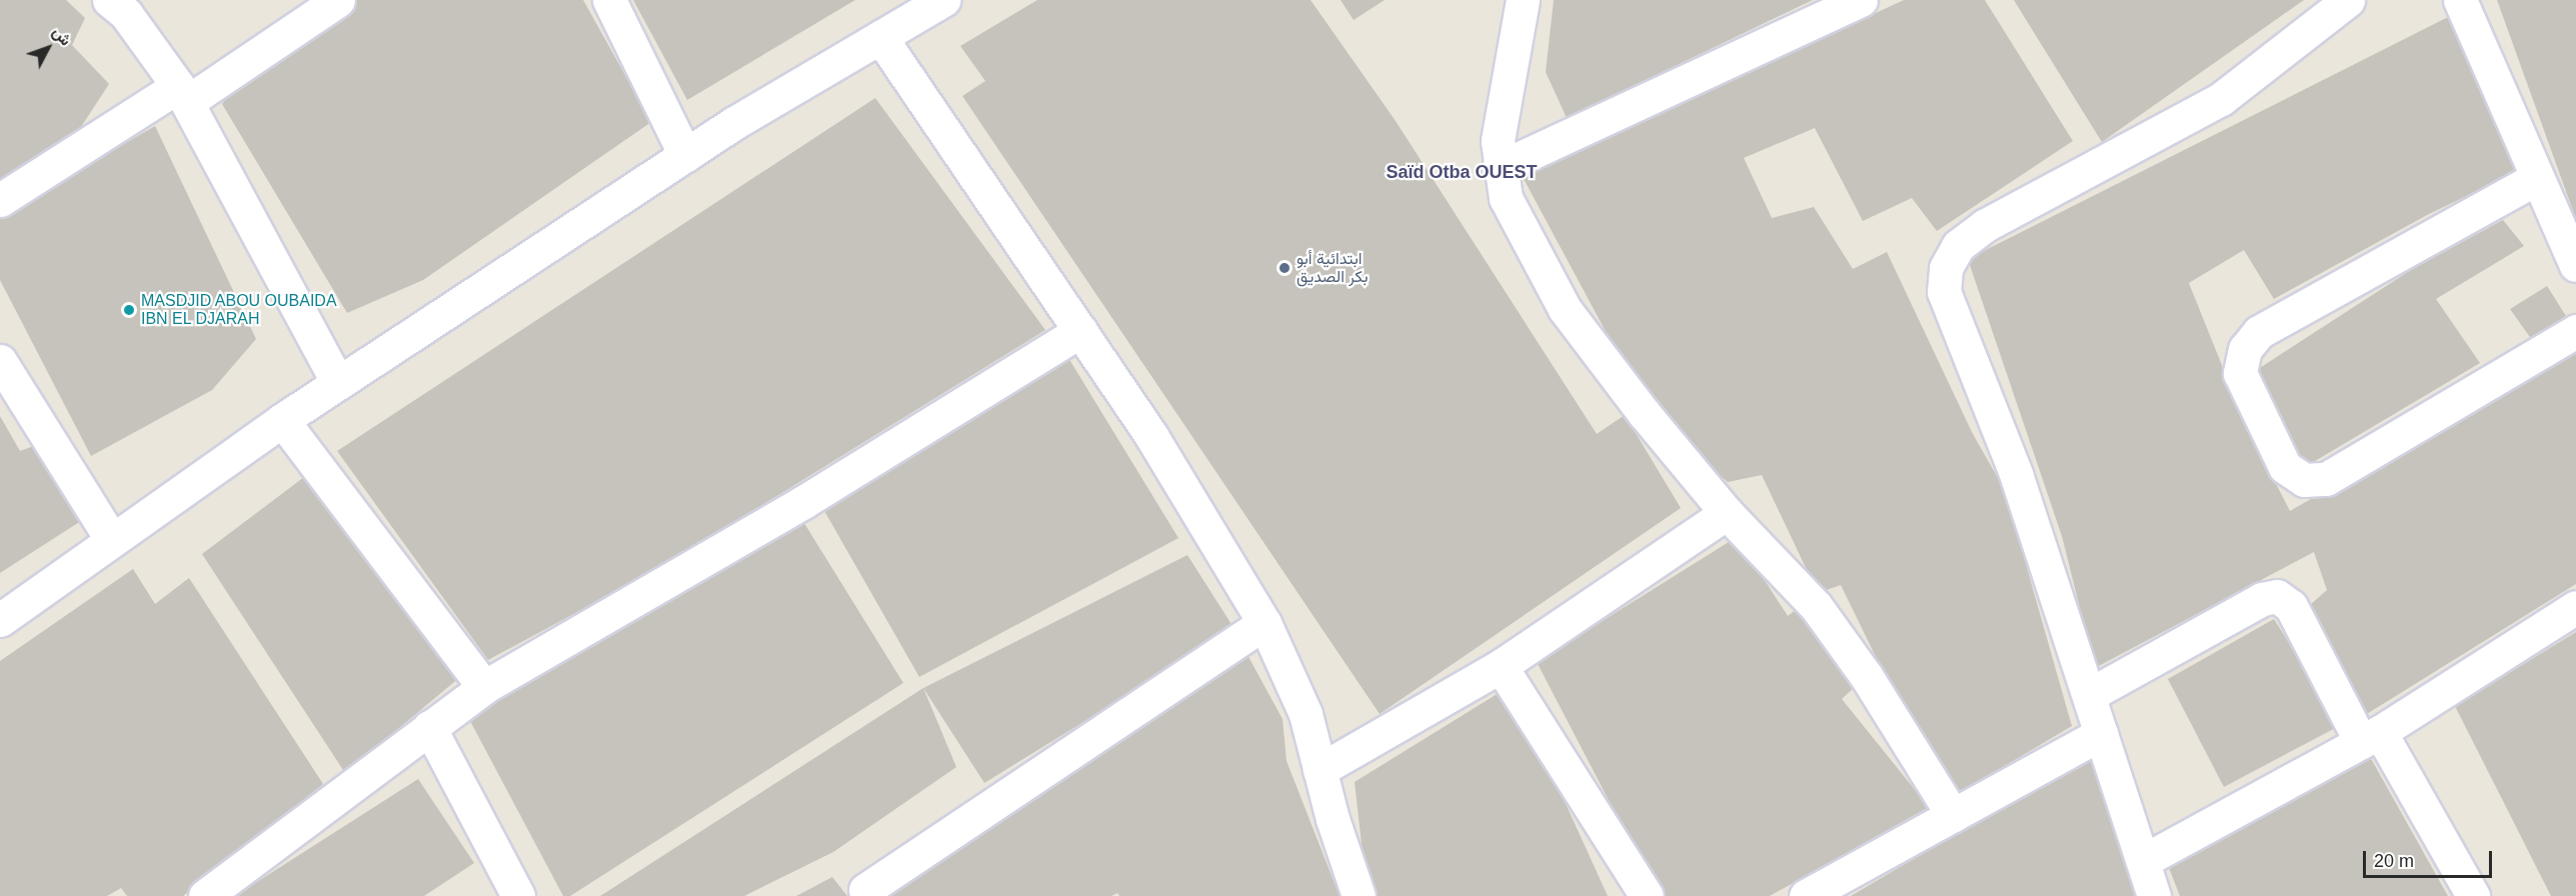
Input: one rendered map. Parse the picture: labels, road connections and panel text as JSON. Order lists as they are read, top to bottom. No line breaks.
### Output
{"districts":["Saïd Otba OUEST"],"places":["ابتدائية أبو بكر الصديق","MASDJID ABOU OUBAIDA IBN EL DJARAH"],"scale_bar":"20 m","north":"top right"}
